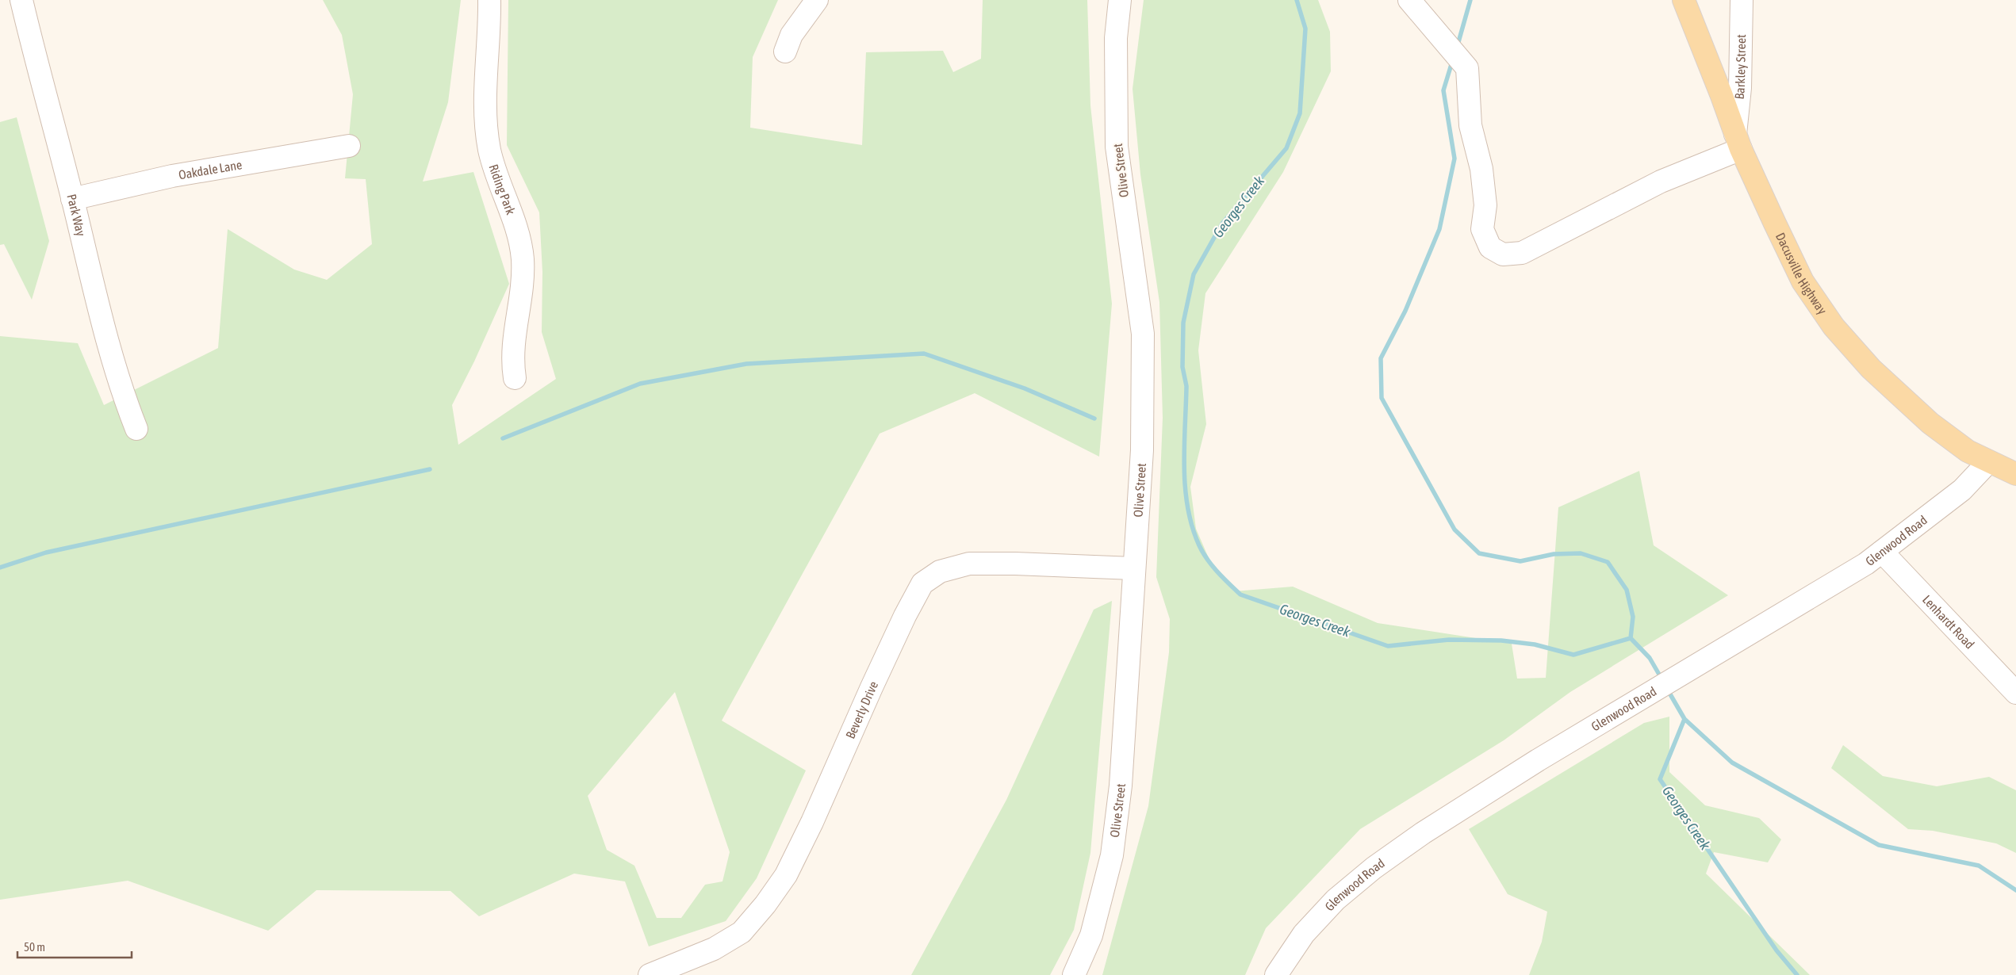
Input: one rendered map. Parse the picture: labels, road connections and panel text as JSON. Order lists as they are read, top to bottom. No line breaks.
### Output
{"streets":{"main road":["Dacusville Highway"],"street":["Barkley Street","Oakdale Lane","Olive Street","Riding Park","Park Way","Glenwood Road","Lenhardt Road","Beverly Drive"]},"crossings":[["Barkley Street","Dacusville Highway"],["Oakdale Lane","Park Way"],["Olive Street","Beverly Drive"],["Dacusville Highway","Glenwood Road"],["Glenwood Road","Lenhardt Road"]],"water":["Georges Creek"],"scale_bar":"50 m"}
